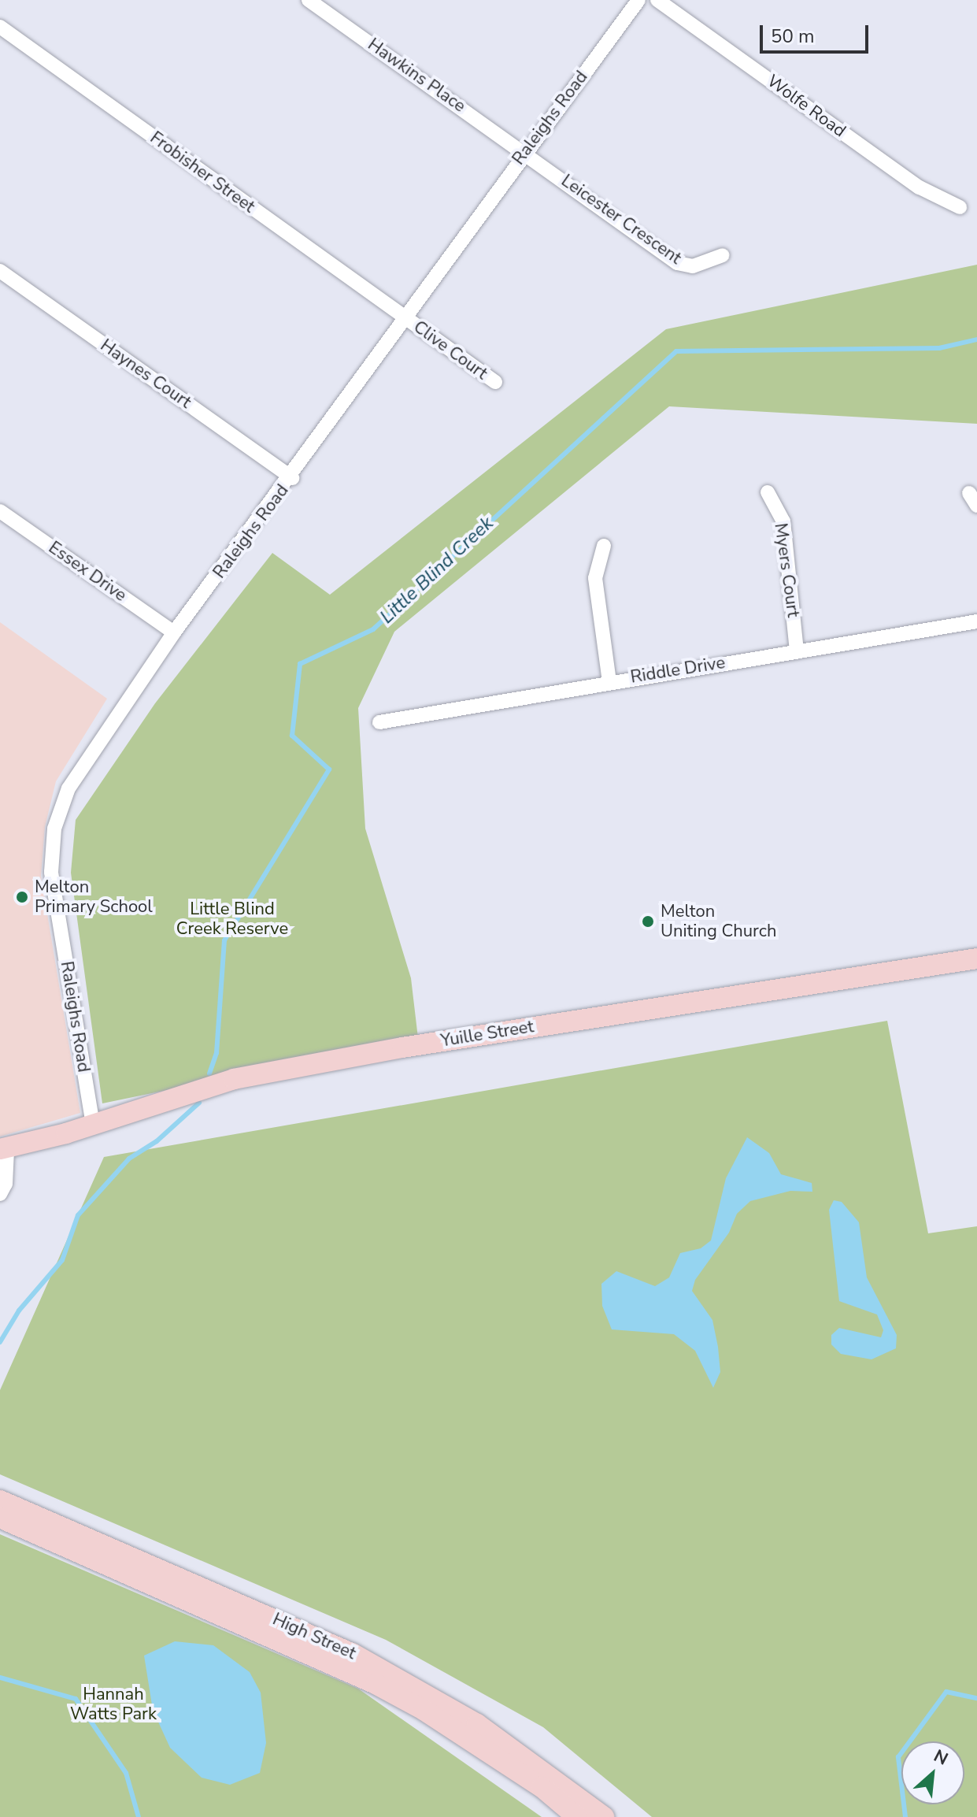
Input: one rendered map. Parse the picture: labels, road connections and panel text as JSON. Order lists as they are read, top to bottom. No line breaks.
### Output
{"streets":{"main road":["Yuille Street","High Street"],"street":["Hawkins Place","Wolfe Road","Raleighs Road","Frobisher Street","Leicester Crescent","Clive Court","Haynes Court","Myers Court","Essex Drive","Riddle Drive"]},"crossings":[["Hawkins Place","Raleighs Road"],["Hawkins Place","Leicester Crescent"],["Raleighs Road","Frobisher Street"],["Raleighs Road","Leicester Crescent"],["Raleighs Road","Clive Court"],["Raleighs Road","Haynes Court"],["Raleighs Road","Essex Drive"],["Raleighs Road","Yuille Street"],["Frobisher Street","Clive Court"],["Myers Court","Riddle Drive"]],"water":["Little Blind Creek"],"parks":["Little Blind Creek Reserve","Hannah Watts Park"],"places":["Melton Primary School","Melton Uniting Church"],"scale_bar":"50 m","north":"top right"}
